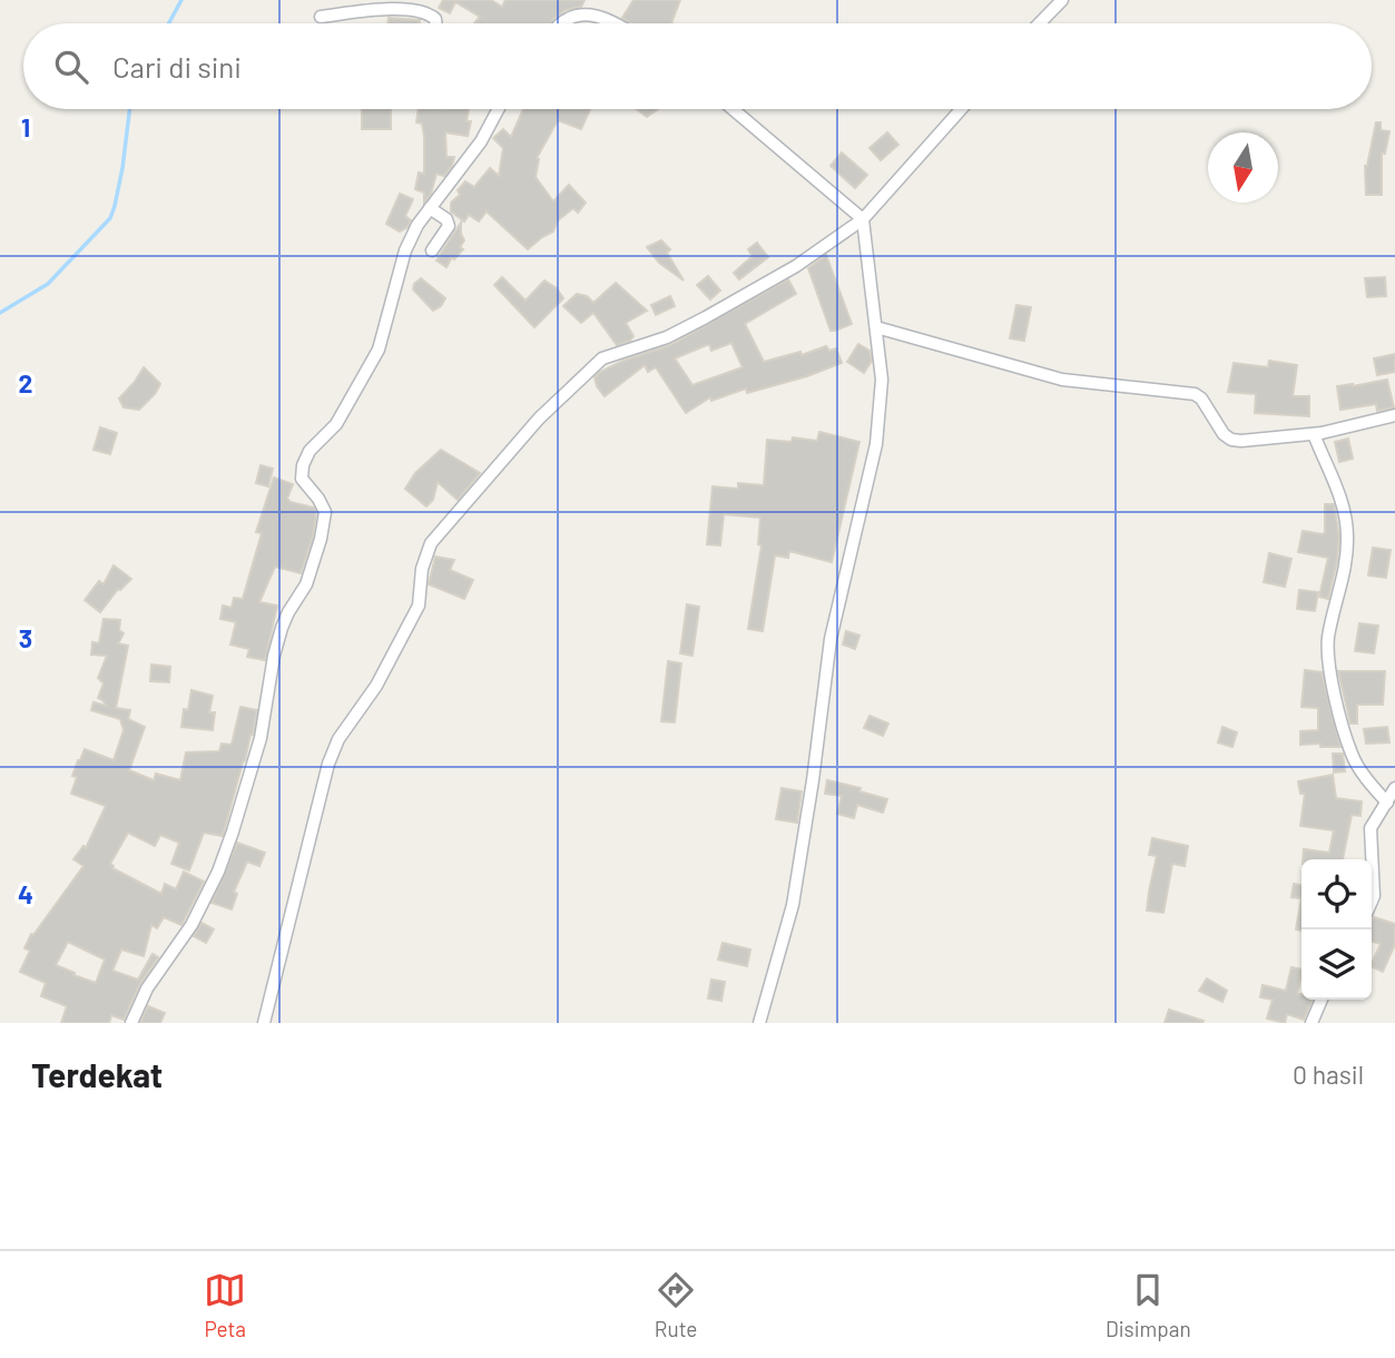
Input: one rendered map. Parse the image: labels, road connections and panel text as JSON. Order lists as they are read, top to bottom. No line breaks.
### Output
{"north":"bottom","page":{"search":"Cari di sini","heading":["Terdekat","0 hasil"],"nav":["Peta","Rute","Disimpan"]},"grid":{"rows":["1","2","3","4"]}}
